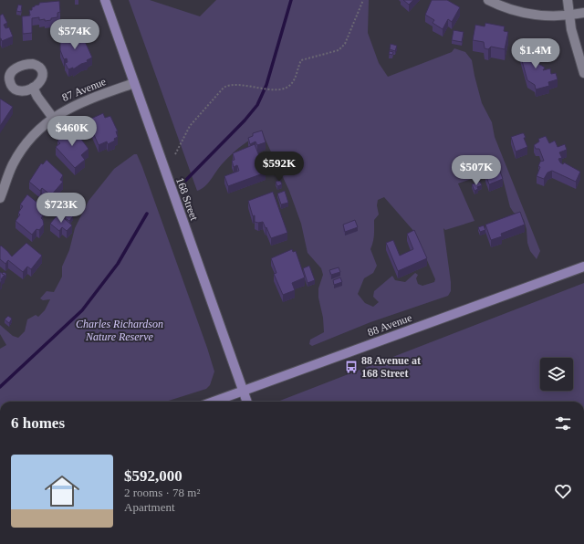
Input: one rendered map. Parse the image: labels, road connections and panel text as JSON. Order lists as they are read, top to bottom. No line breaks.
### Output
{"streets":{"main road":["168 Street","88 Avenue"],"street":["87 Avenue"]},"crossings":[["87 Avenue","168 Street"],["168 Street","88 Avenue"]],"parks":["Charles Richardson Nature Reserve"],"places":{"bus stop":["88 Avenue at 168 Street"]},"page":{"price":["$574K","$1.4M","$460K","$592K","$507K","$723K"],"heading":"6 homes","list":[{"name":"$592,000","note":"2 rooms · 78 m² · Apartment"}]}}
